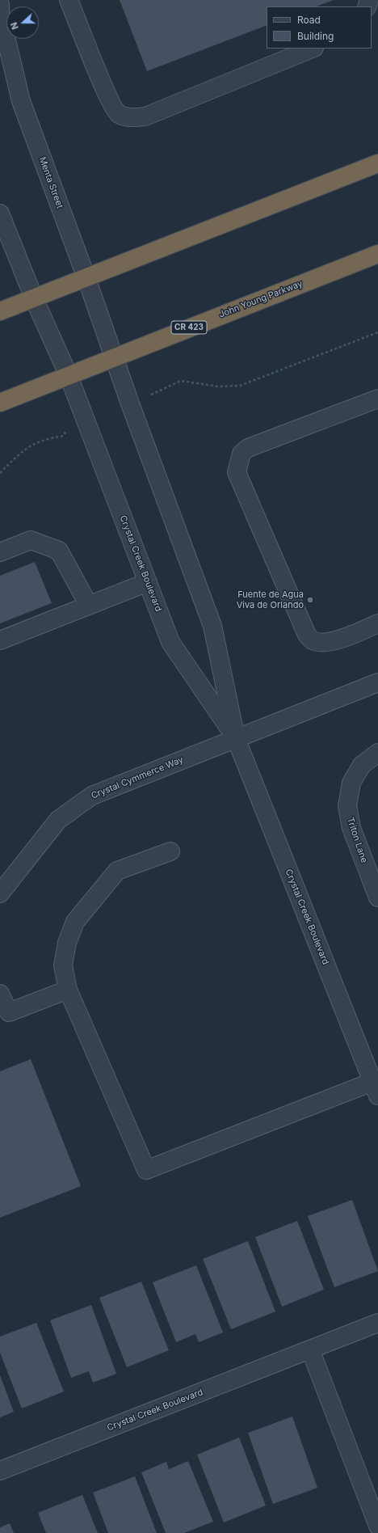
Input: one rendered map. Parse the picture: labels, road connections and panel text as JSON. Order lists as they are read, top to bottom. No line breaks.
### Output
{"streets":{"highway":["John Young Parkway","CR 423"],"street":["Menta Street","Crystal Creek Boulevard","Crystal Cymmerce Way","Triton Lane"]},"crossings":[["Menta Street","John Young Parkway"],["Menta Street","Crystal Creek Boulevard"],["John Young Parkway","Crystal Creek Boulevard"],["Crystal Creek Boulevard","Crystal Cymmerce Way"]],"places":["Fuente de Agua Viva de Orlando"],"legend":["Road","Building"],"north":"left"}
